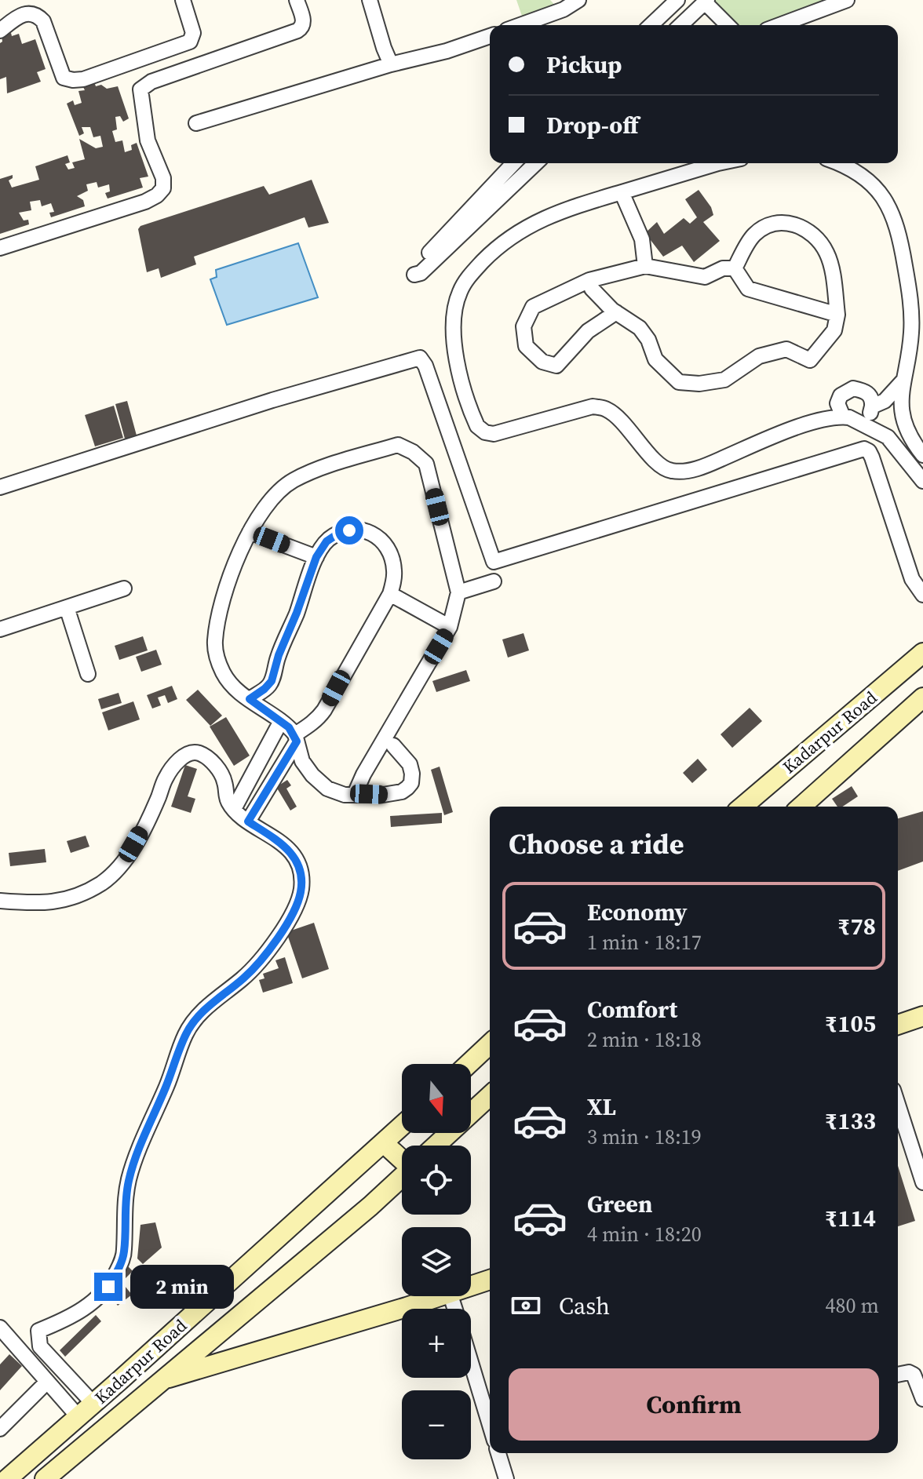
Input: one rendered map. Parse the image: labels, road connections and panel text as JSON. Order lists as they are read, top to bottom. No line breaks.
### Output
{"streets":{"street":["Kadarpur Road"]},"north":"bottom","page":{"banner":["Pickup","Drop-off"],"heading":"Choose a ride","list":[{"name":"Economy","note":"1 min · 18:17","value":"₹78"},{"name":"Comfort","note":"2 min · 18:18","value":"₹105"},{"name":"XL","note":"3 min · 18:19","value":"₹133"},{"name":"Green","note":"4 min · 18:20","value":"₹114"}],"map_buttons":["+","−"],"bubble":"2 min","pay":["Cash","480 m"],"buttons":"Confirm"}}
